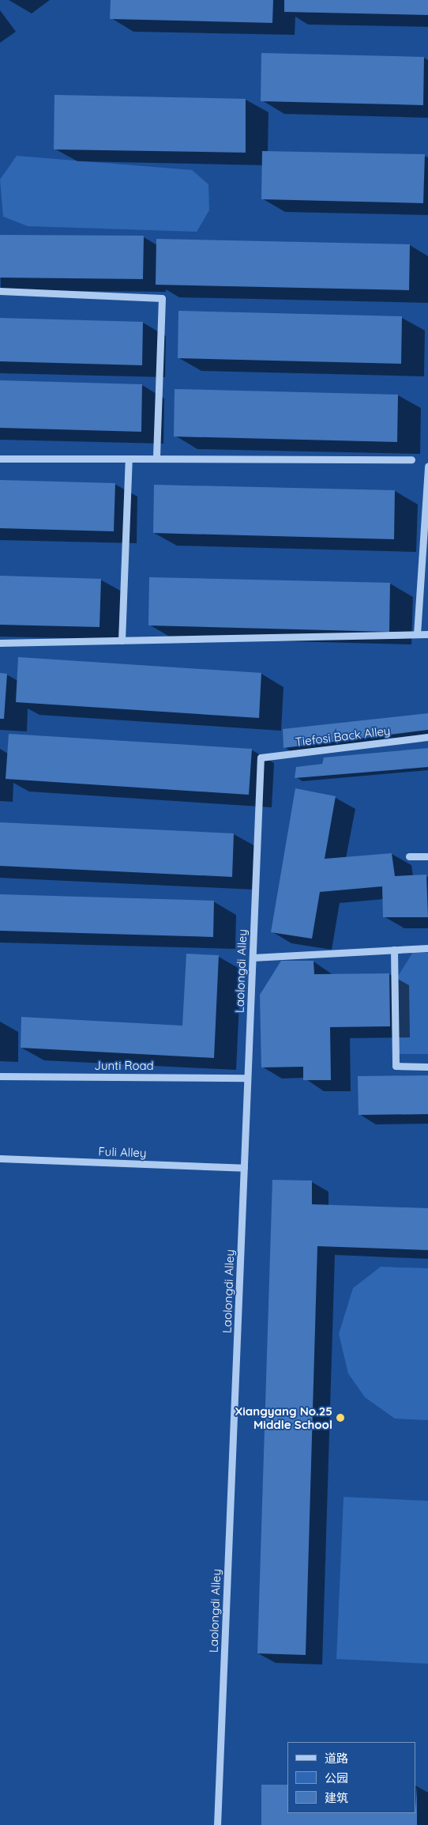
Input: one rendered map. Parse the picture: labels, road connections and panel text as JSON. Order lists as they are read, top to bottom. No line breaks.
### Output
{"streets":{"street":["Tiefosi Back Alley","Laolongdi Alley","Junti Road","Fuli Alley"]},"crossings":[["Tiefosi Back Alley","Laolongdi Alley"],["Laolongdi Alley","Junti Road"],["Laolongdi Alley","Fuli Alley"]],"places":["Xiangyang No.25 Middle School"],"legend":["道路","公园","建筑"]}
